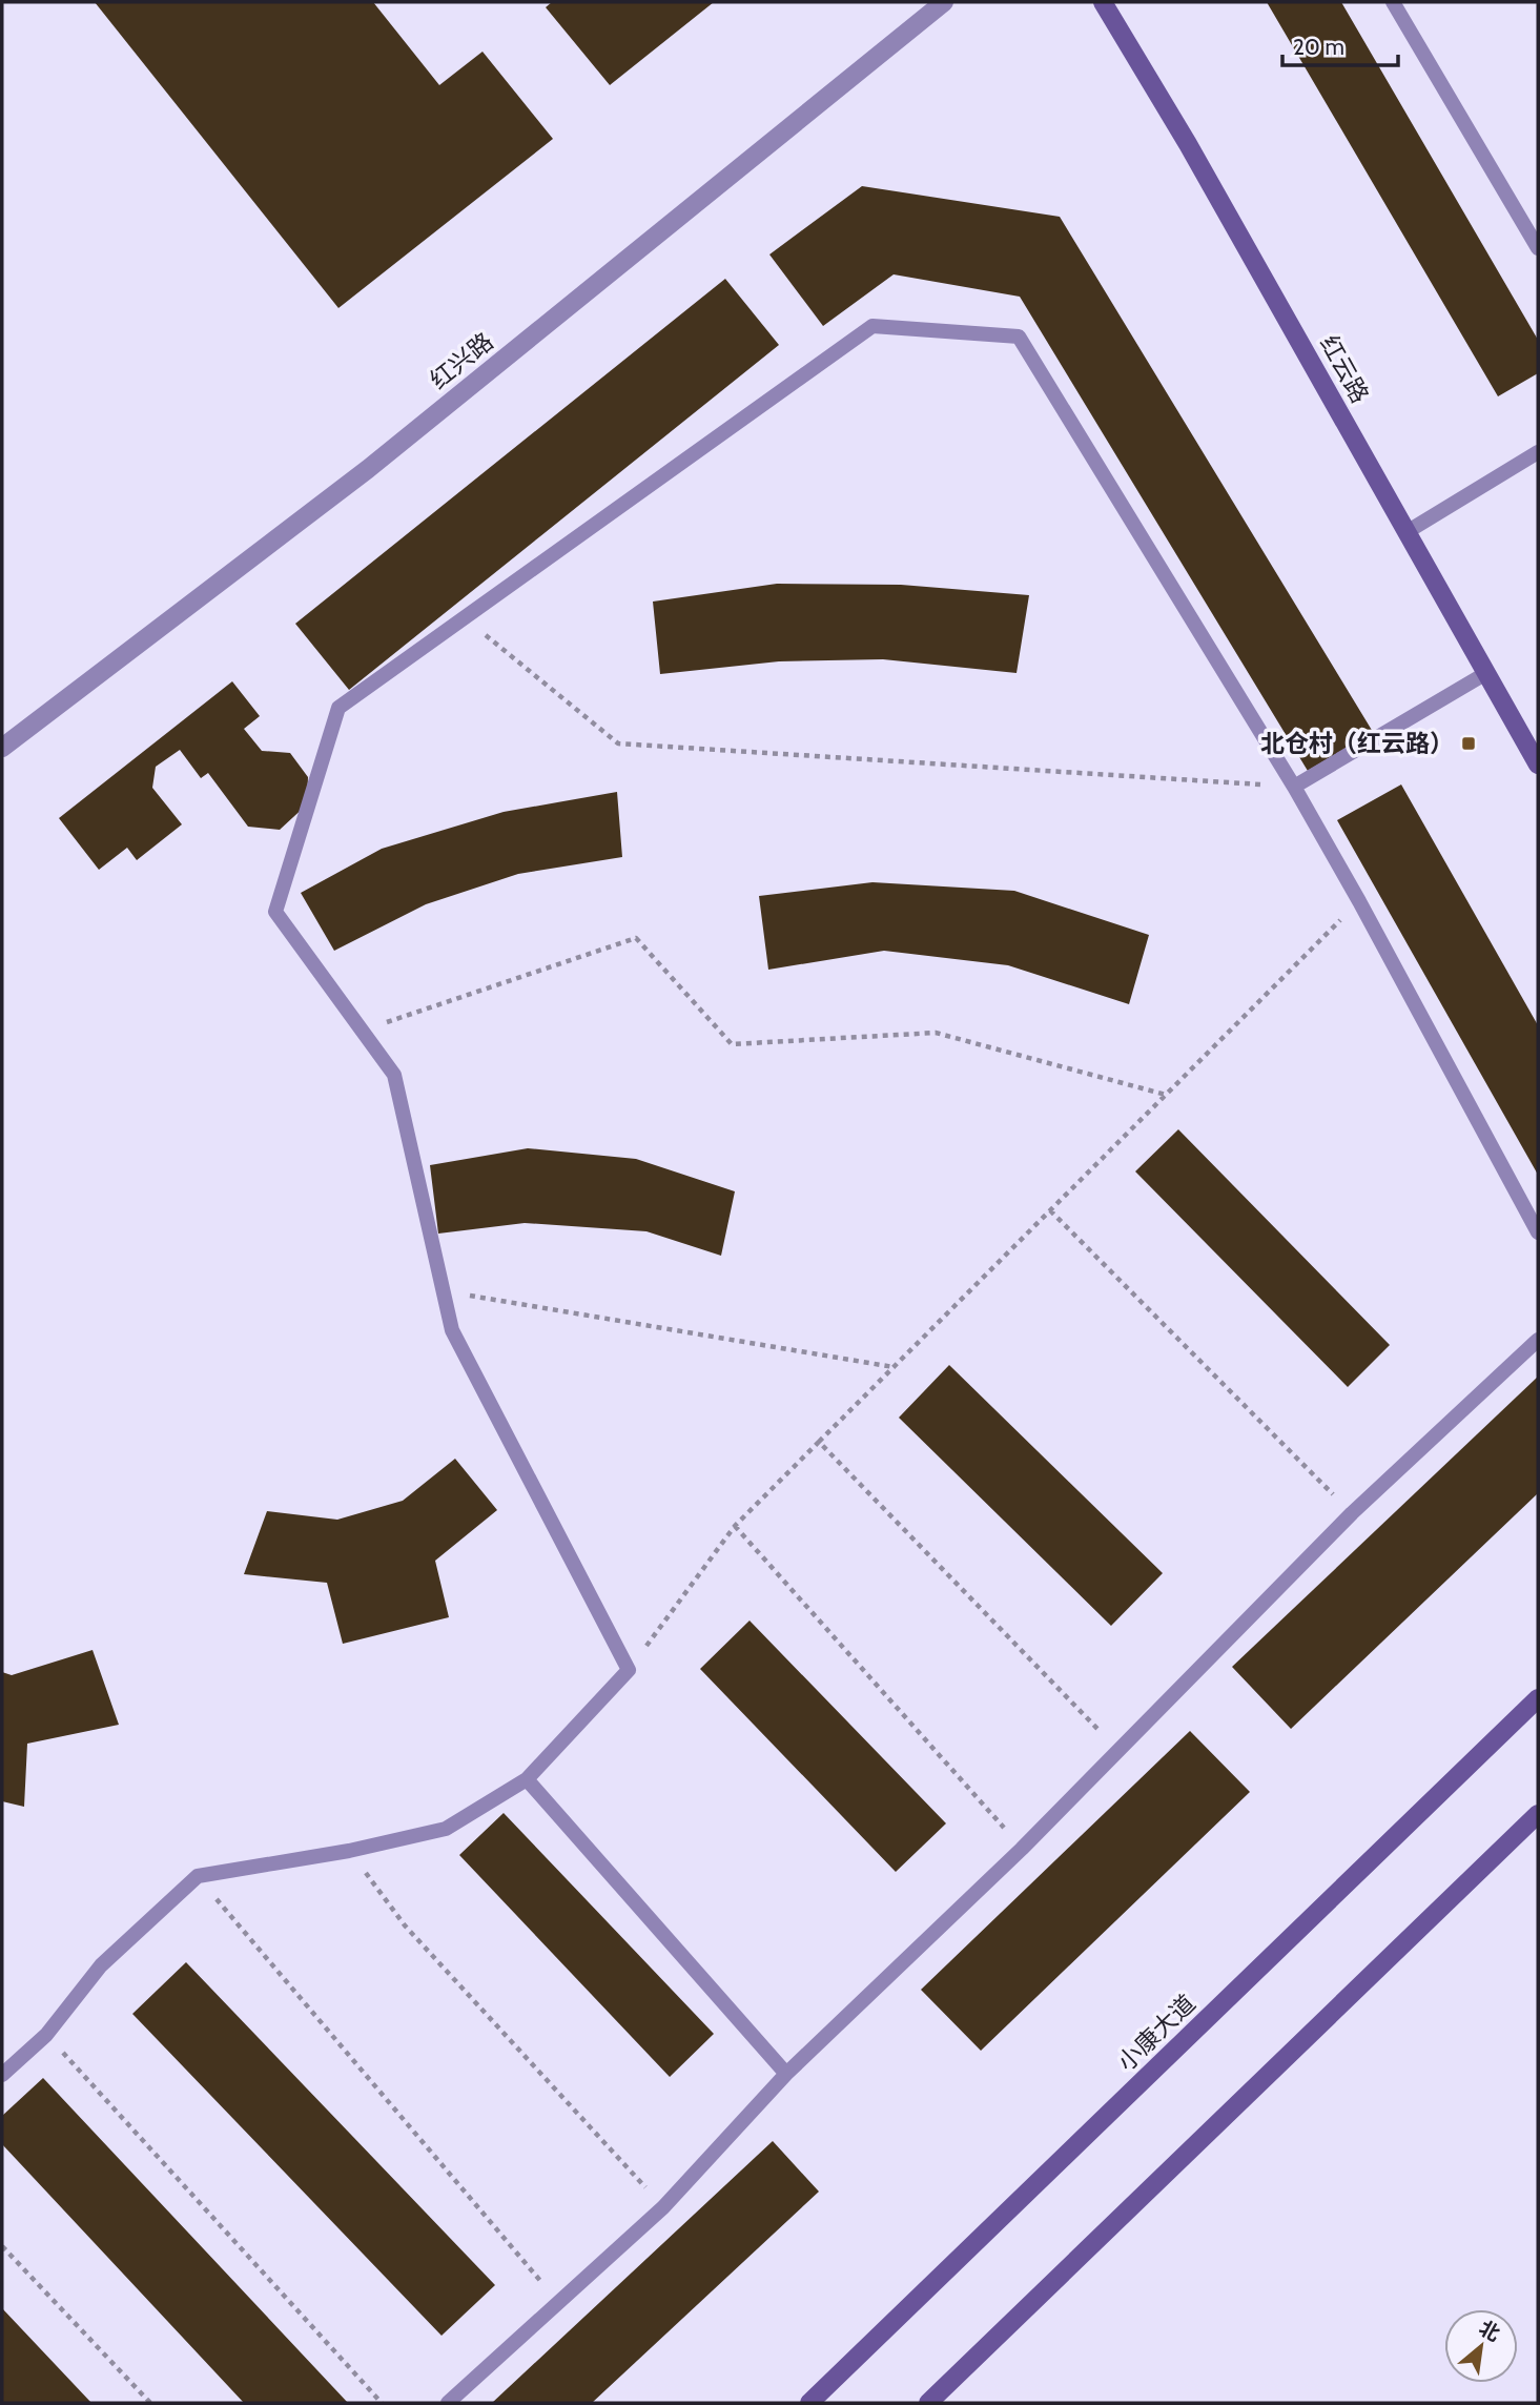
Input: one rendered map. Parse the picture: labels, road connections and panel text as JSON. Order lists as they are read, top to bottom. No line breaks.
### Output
{"streets":{"main road":["红云路","小康大道"],"street":["红兴路"]},"places":{"transit":["北仓村（红云路）"]},"scale_bar":"20 m","north":"top right"}
